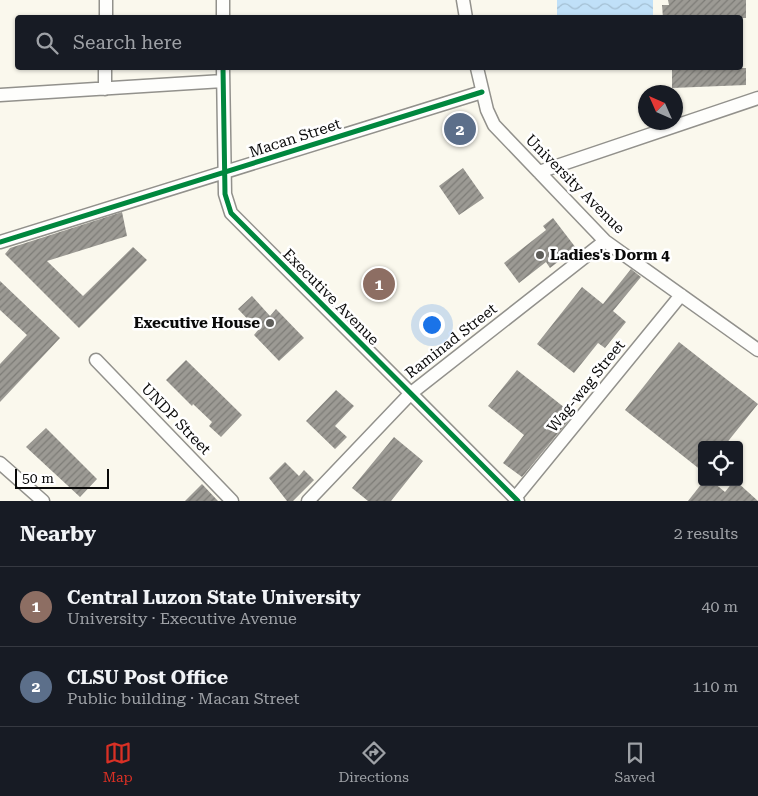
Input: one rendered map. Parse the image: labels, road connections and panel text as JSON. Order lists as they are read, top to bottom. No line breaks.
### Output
{"streets":{"street":["Macan Street","University Avenue","Executive Avenue","Raminad Street","Wag-wag Street","UNDP Street"]},"crossings":[["Macan Street","University Avenue"],["Macan Street","Executive Avenue"],["University Avenue","Raminad Street"],["University Avenue","Wag-wag Street"],["Executive Avenue","Raminad Street"],["Executive Avenue","Wag-wag Street"]],"places":["Ladies's Dorm 4","Executive House"],"scale_bar":"50 m","north":"top left","page":{"search":"Search here","pins":["2","1"],"scale":"50 m","heading":["Nearby","2 results"],"list":[{"mark":"1","name":"Central Luzon State University","note":"University · Executive Avenue","value":"40 m"},{"mark":"2","name":"CLSU Post Office","note":"Public building · Macan Street","value":"110 m"}],"nav":["Map","Directions","Saved"]}}
